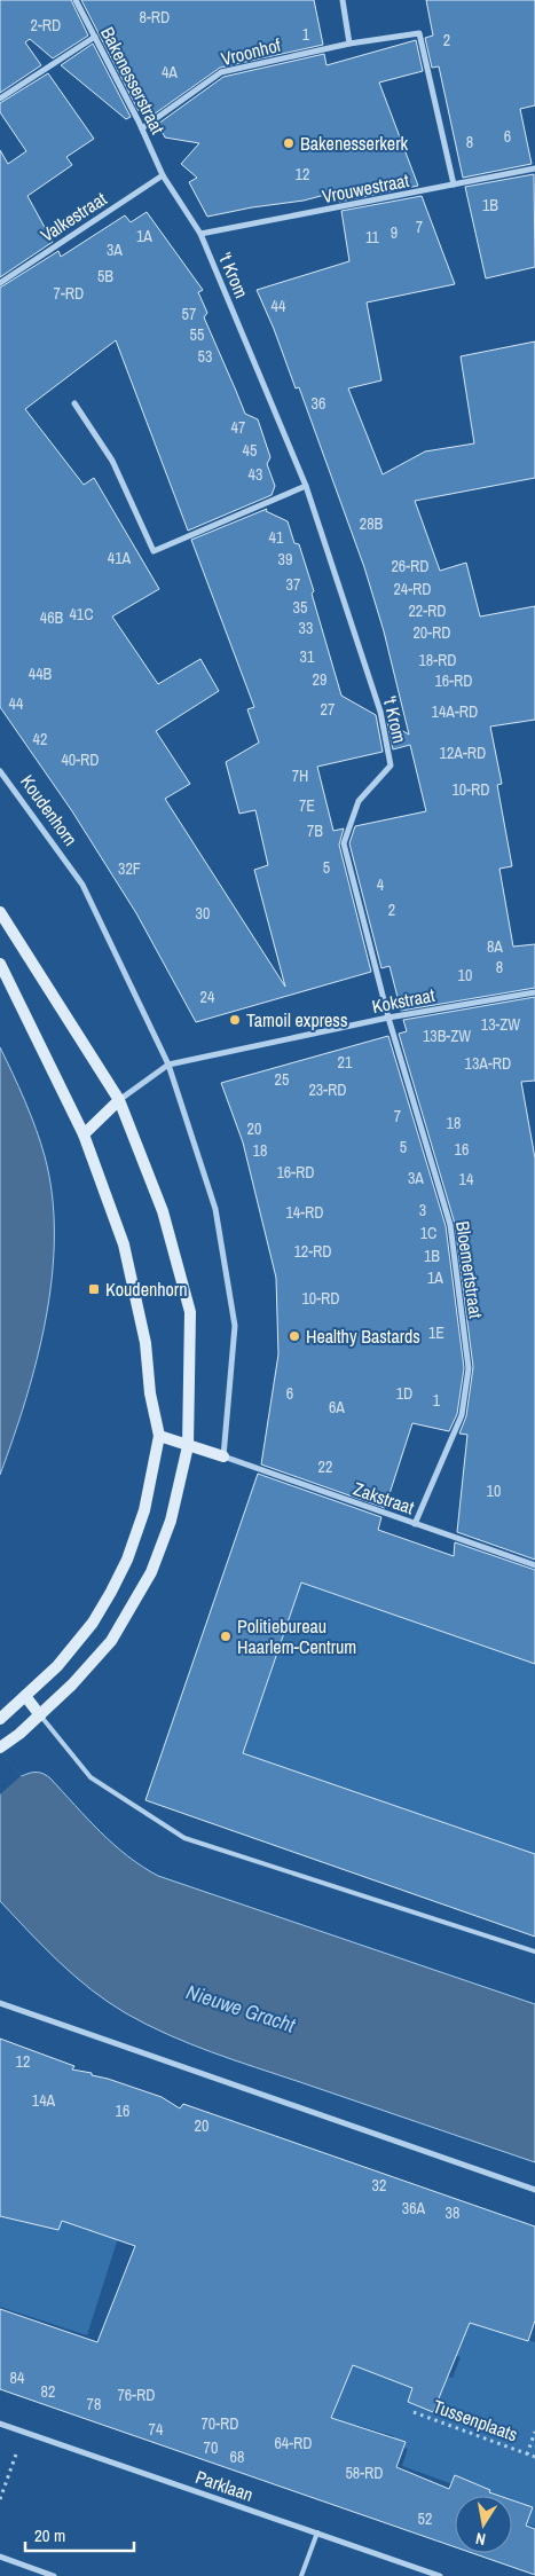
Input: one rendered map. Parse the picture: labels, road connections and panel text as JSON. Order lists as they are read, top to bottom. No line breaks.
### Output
{"streets":{"street":["Vroonhof","Bakenesserstraat","Vrouwestraat","Valkestraat","'t Krom","Koudenhorn","Kokstraat","Bloemertstraat","Zakstraat","Parklaan"],"path":["Tussenplaats"]},"crossings":[["Vroonhof","Bakenesserstraat"],["Vroonhof","Vrouwestraat"],["Bakenesserstraat","Valkestraat"],["Bakenesserstraat","'t Krom"],["Vrouwestraat","'t Krom"],["Valkestraat","'t Krom"],["'t Krom","Kokstraat"],["'t Krom","Bloemertstraat"],["Koudenhorn","Kokstraat"],["Koudenhorn","Zakstraat"],["Kokstraat","Bloemertstraat"],["Bloemertstraat","Zakstraat"]],"water":["Nieuwe Gracht"],"places":{"other":["Bakenesserkerk","Tamoil express","Healthy Bastards","Politiebureau Haarlem-Centrum"],"transit":["Koudenhorn"]},"house_numbers":["8-RD","2-RD","1","2","4A","6","8","12","1B","7","9","1A","11","3A","5B","7-RD","44","57","55","53","36","47","45","43","28B","41","41A","39","26-RD","37","24-RD","35","22-RD","41C","46B","33","20-RD","31","18-RD","44B","29","16-RD","44","27","14A-RD","42","12A-RD","40-RD","7H","10-RD","7E","7B","5","32F","4","2","30","8A","8","10","24","13-ZW","13B-ZW","21","13A-RD","25","23-RD","7","18","20","5","16","18","16-RD","3A","14","3","14-RD","1C","12-RD","1B","1A","10-RD","1E","6","1D","1","6A","22","10","12","14A","16","20","32","36A","38","84","82","76-RD","78","70-RD","74","64-RD","70","68","58-RD","52"],"scale_bar":"20 m","north":"bottom"}
